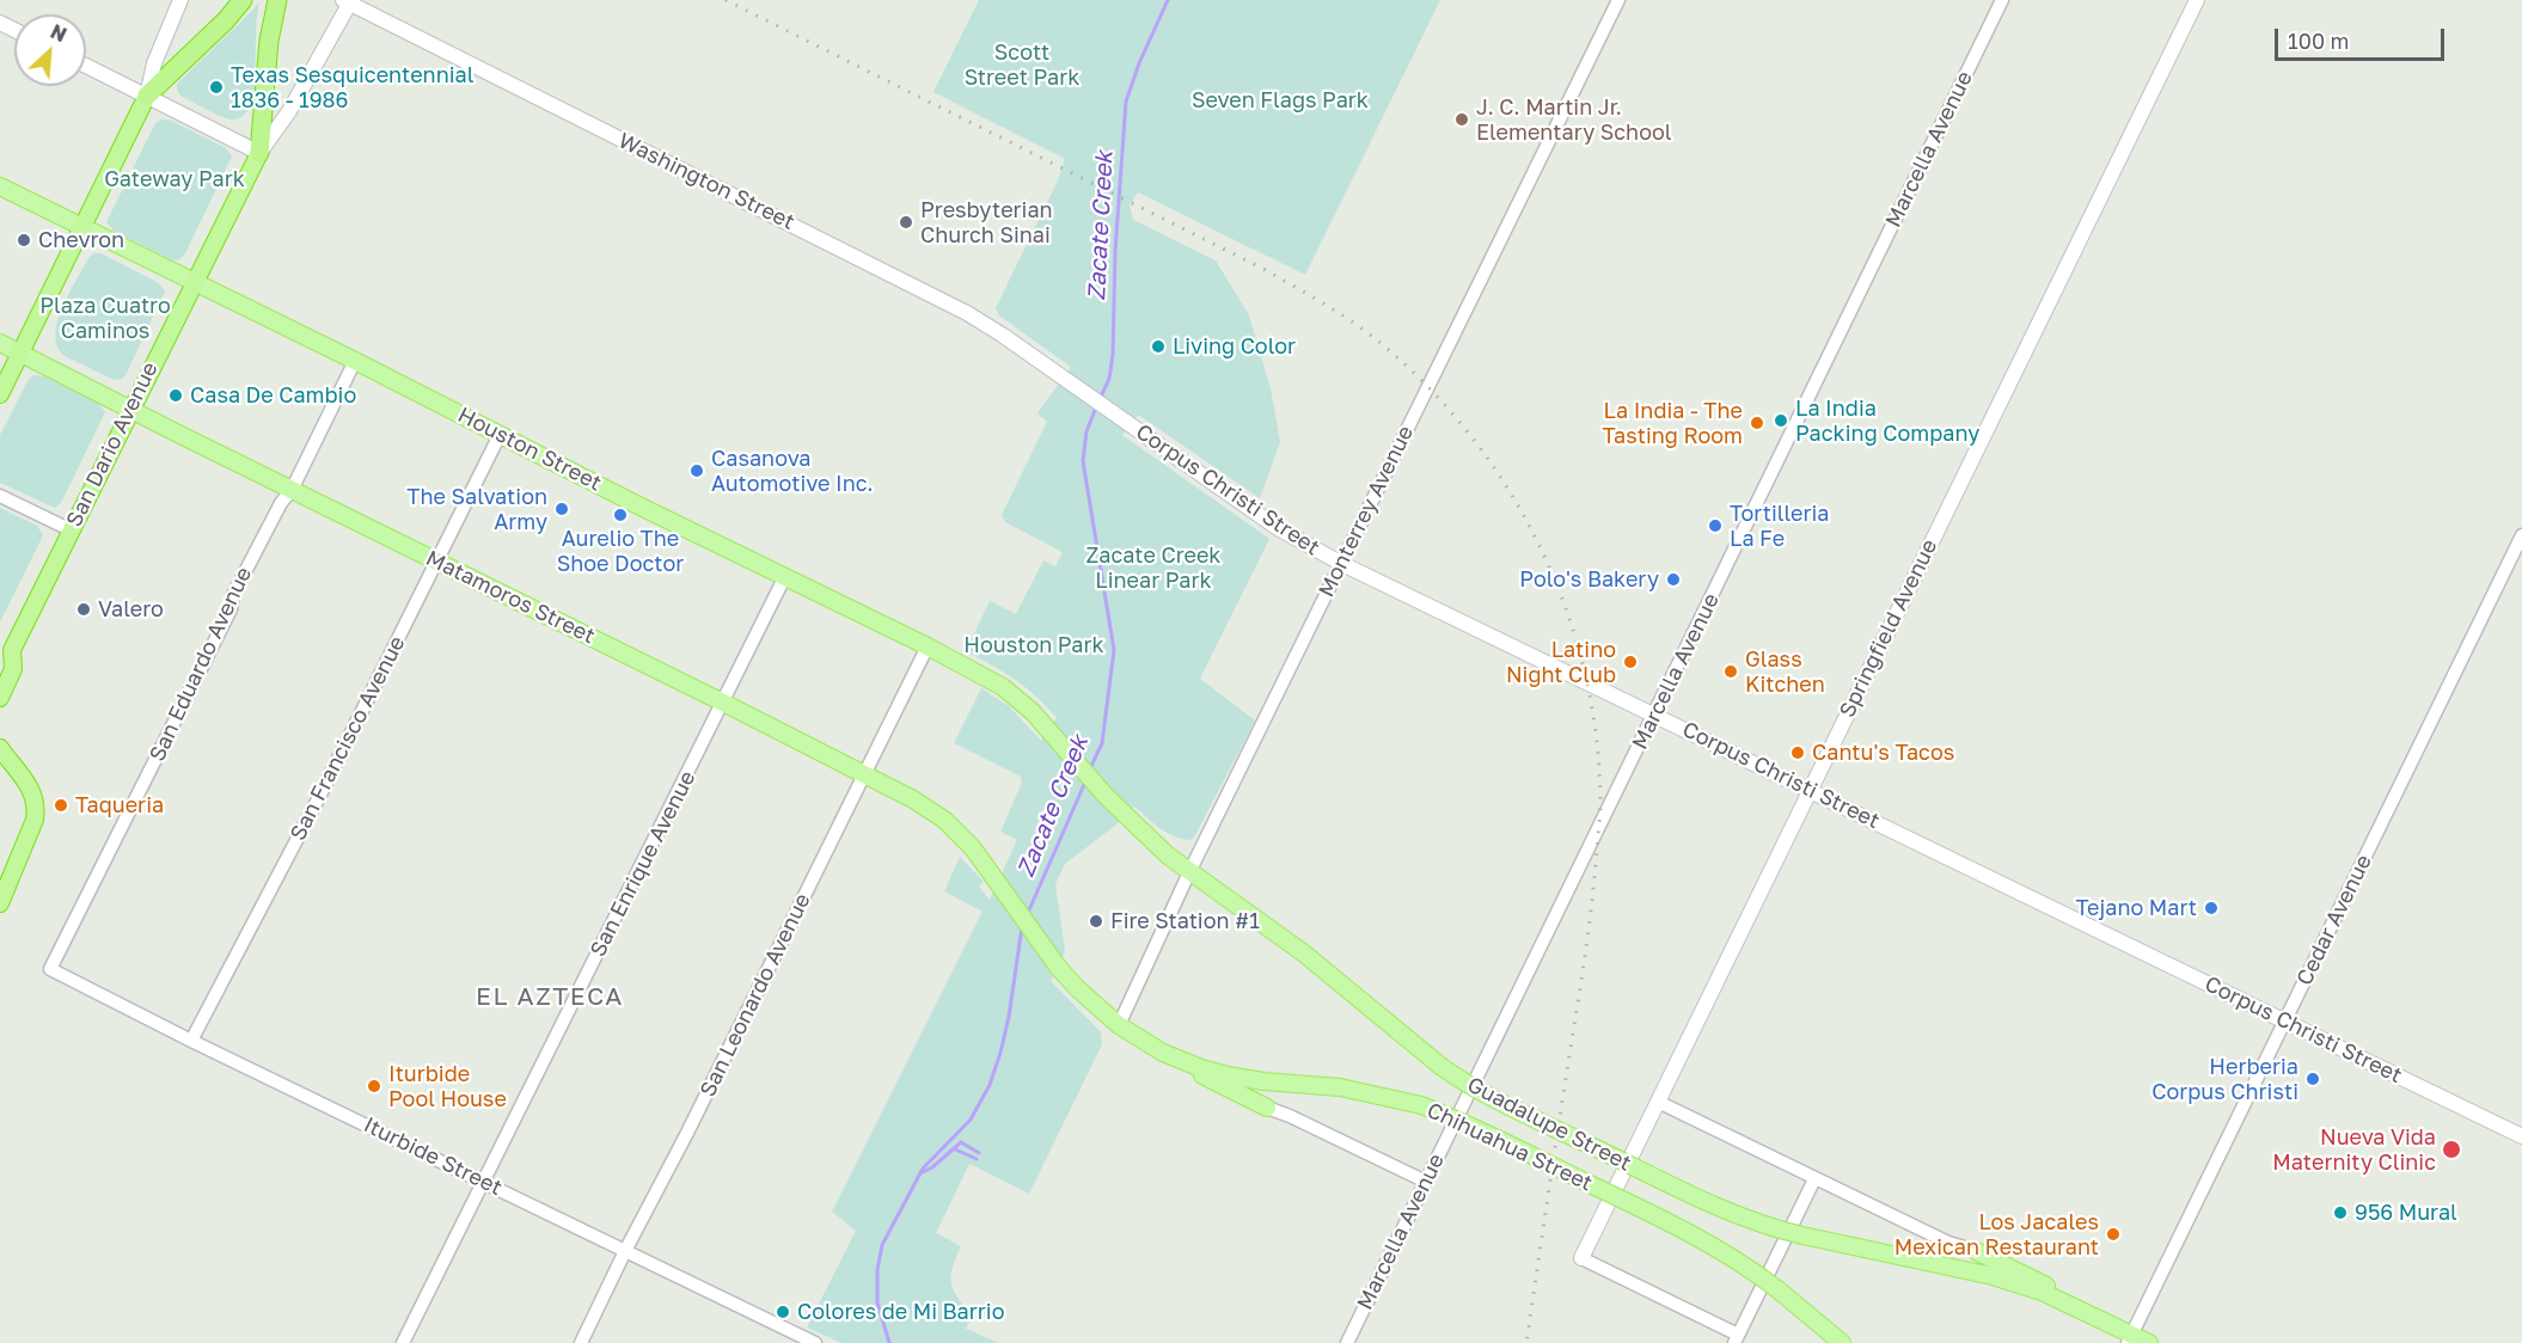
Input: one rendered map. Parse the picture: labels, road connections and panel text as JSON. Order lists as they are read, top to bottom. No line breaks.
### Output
{"streets":{"highway":["San Dario Avenue"],"main road":["Washington Street","Houston Street","Corpus Christi Street","Matamoros Street","Springfield Avenue","Guadalupe Street","Chihuahua Street"],"street":["Marcella Avenue","Monterrey Avenue","San Eduardo Avenue","San Francisco Avenue","San Enrique Avenue","Cedar Avenue","San Leonardo Avenue","Iturbide Street"]},"crossings":[["Marcella Avenue","Corpus Christi Street"],["Washington Street","San Dario Avenue"],["Washington Street","Corpus Christi Street"],["San Dario Avenue","Houston Street"],["San Dario Avenue","Matamoros Street"],["Houston Street","San Eduardo Avenue"],["Houston Street","San Francisco Avenue"],["Houston Street","San Enrique Avenue"],["Houston Street","San Leonardo Avenue"],["Houston Street","Guadalupe Street"],["Corpus Christi Street","Monterrey Avenue"],["Corpus Christi Street","Springfield Avenue"],["Corpus Christi Street","Cedar Avenue"],["Monterrey Avenue","Guadalupe Street"],["Monterrey Avenue","Chihuahua Street"],["Matamoros Street","San Eduardo Avenue"],["Matamoros Street","San Francisco Avenue"],["Matamoros Street","San Enrique Avenue"],["Matamoros Street","San Leonardo Avenue"],["Matamoros Street","Chihuahua Street"],["San Eduardo Avenue","Iturbide Street"],["San Francisco Avenue","Iturbide Street"],["San Enrique Avenue","Iturbide Street"],["Cedar Avenue","Guadalupe Street"],["San Leonardo Avenue","Iturbide Street"]],"districts":["EL AZTECA"],"water":["Zacate Creek"],"parks":["Scott Street Park","Seven Flags Park","Gateway Park","Plaza Cuatro Caminos","Zacate Creek Linear Park","Houston Park"],"places":["Texas Sesquicentennial 1836 - 1986","J. C. Martin Jr. Elementary School","Presbyterian Church Sinai","Chevron","Living Color","Casa De Cambio","La India Packing Company","La India - The Tasting Room","Casanova Automotive Inc.","The Salvation Army","Aurelio The Shoe Doctor","Tortilleria La Fe","Polo's Bakery","Valero","Latino Night Club","Glass Kitchen","Cantu's Tacos","Taqueria","Tejano Mart","Fire Station #1","Herberia Corpus Christi","Iturbide Pool House","Nueva Vida Maternity Clinic","956 Mural","Los Jacales Mexican Restaurant","Colores de Mi Barrio"],"scale_bar":"100 m","north":"top right"}
